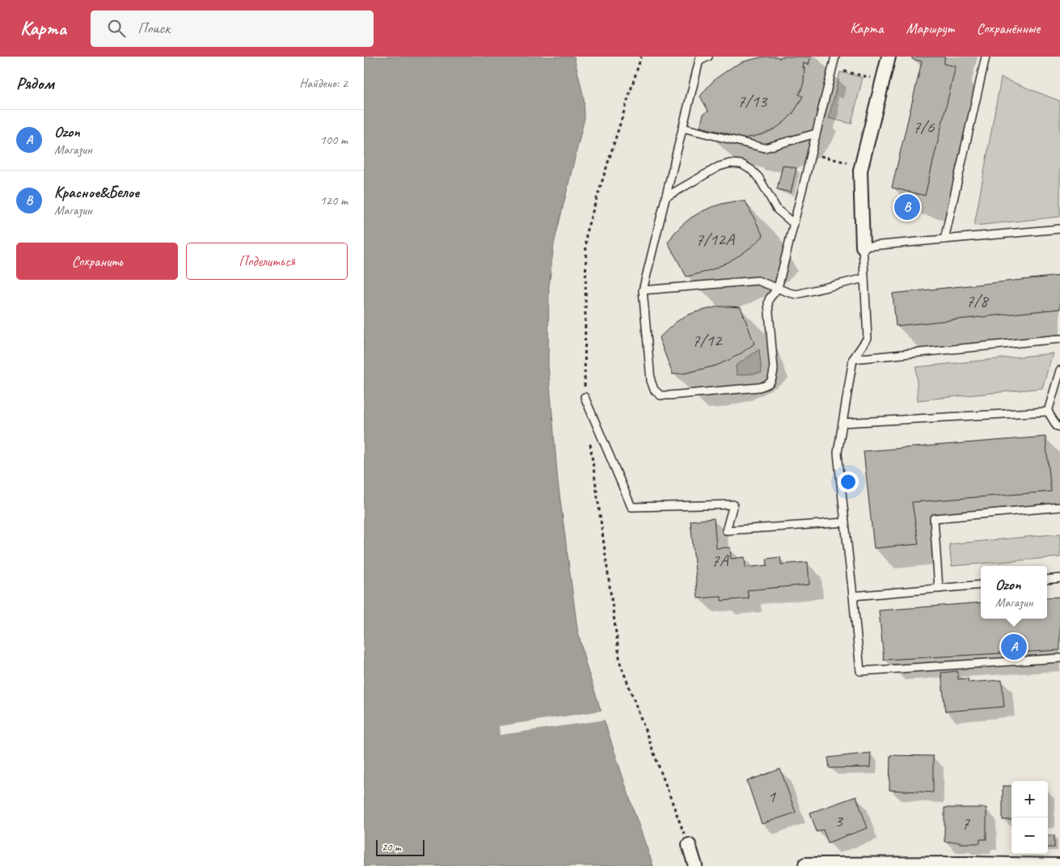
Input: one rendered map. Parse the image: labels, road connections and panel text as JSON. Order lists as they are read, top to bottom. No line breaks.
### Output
{"house_numbers":["7/13","7/6","7/12А","7/8","7/12","7А","1","3","7"],"scale_bar":"20 m","page":{"header":"Карта","search":"Поиск","nav":["Карта","Маршрут","Сохранённые"],"heading":["Рядом","Найдено: 2"],"list":[{"mark":"A","name":"Ozon","note":"Магазин","value":"100 m"},{"mark":"B","name":"Красное&Белое","note":"Магазин","value":"120 m"}],"pins":["B","A"],"buttons":["Сохранить","Поделиться"],"popup":["Ozon","Магазин"],"map_buttons":["+","−"],"scale":"20 m"}}
